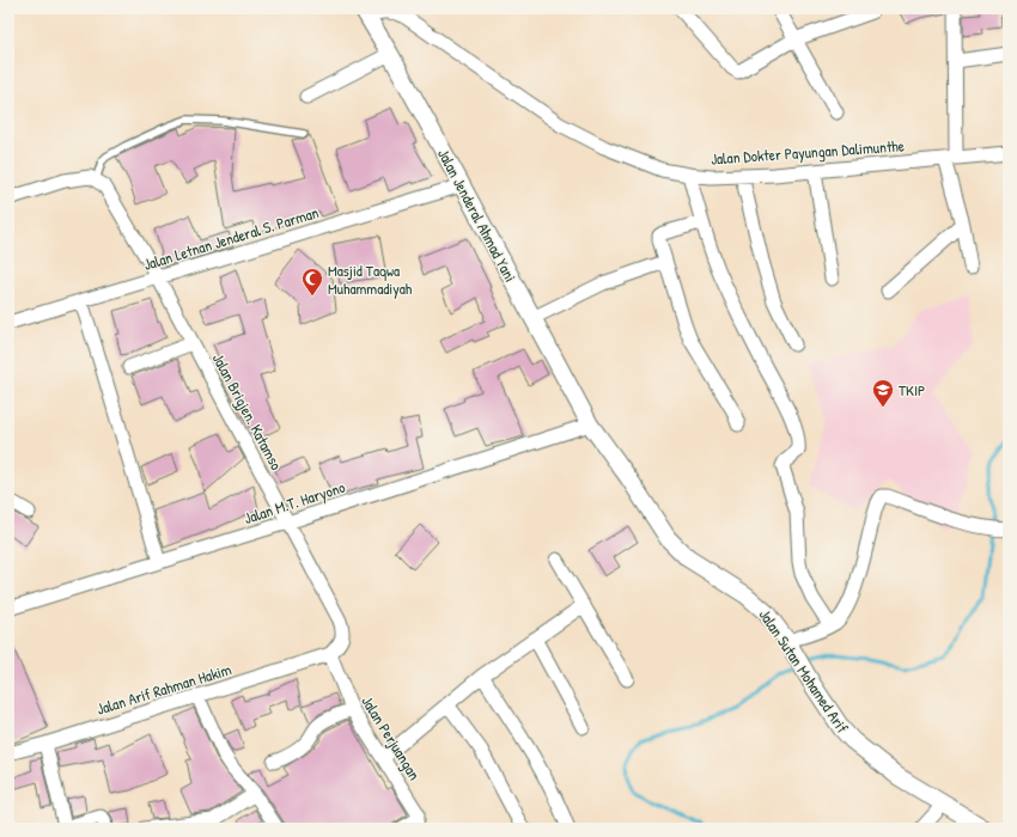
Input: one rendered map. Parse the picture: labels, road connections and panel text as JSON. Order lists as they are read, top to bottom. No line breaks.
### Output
{"streets":{"street":["Jalan Dokter Payungan Dalimunthe","Jalan Jenderal Ahmad Yani","Jalan Letnan Jenderal S. Parman","Jalan Brigjen. Katamso","Jalan M.T. Haryono","Jalan Sutan Mohamed Arif","Jalan Arif Rahman Hakim","Jalan Perjuangan"]},"crossings":[["Jalan Dokter Payungan Dalimunthe","Jalan Jenderal Ahmad Yani"],["Jalan Jenderal Ahmad Yani","Jalan Letnan Jenderal S. Parman"],["Jalan Jenderal Ahmad Yani","Jalan M.T. Haryono"],["Jalan Jenderal Ahmad Yani","Jalan Sutan Mohamed Arif"],["Jalan Letnan Jenderal S. Parman","Jalan Brigjen. Katamso"],["Jalan Brigjen. Katamso","Jalan M.T. Haryono"],["Jalan Brigjen. Katamso","Jalan Arif Rahman Hakim"],["Jalan Brigjen. Katamso","Jalan Perjuangan"],["Jalan M.T. Haryono","Jalan Sutan Mohamed Arif"],["Jalan Arif Rahman Hakim","Jalan Perjuangan"]],"places":{"mosque":["Masjid Taqwa Muhammadiyah"],"school or university":["TKIP"]}}
